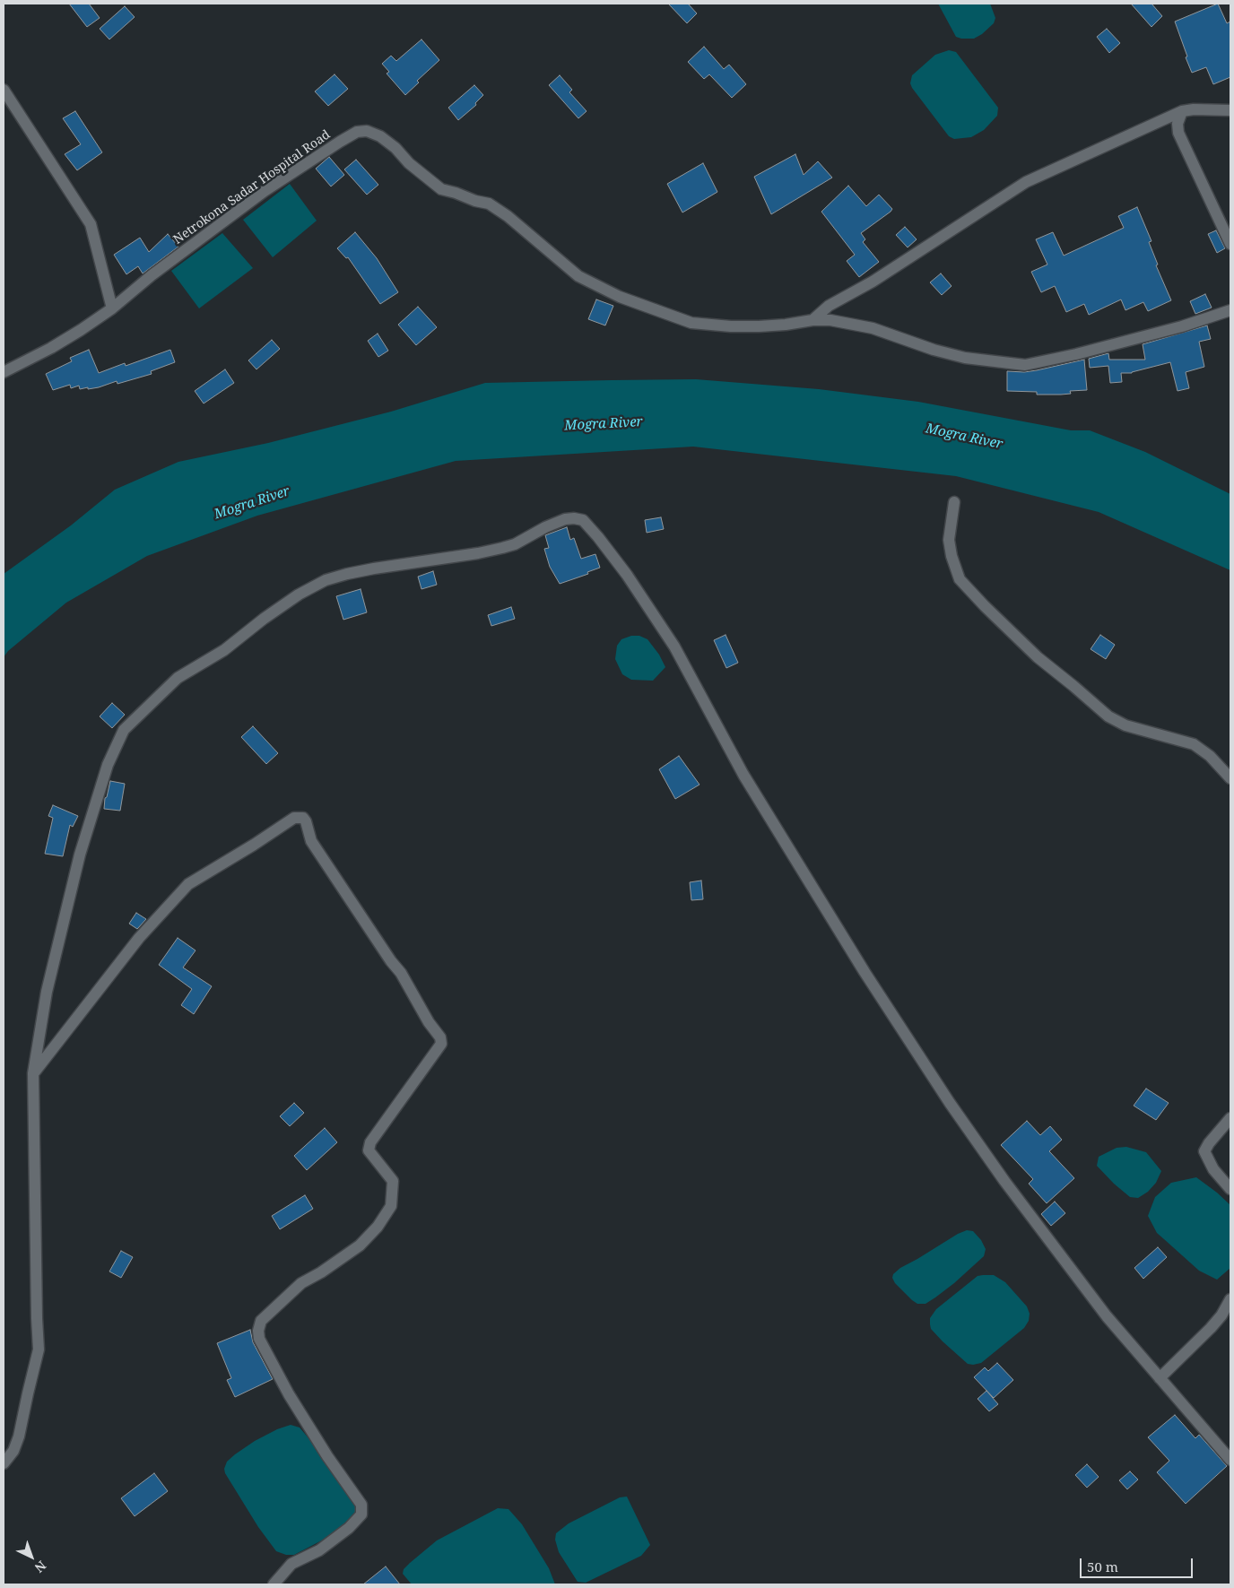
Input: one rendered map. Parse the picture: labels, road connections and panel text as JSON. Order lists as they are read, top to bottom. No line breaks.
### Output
{"streets":{"street":["Netrokona Sadar Hospital Road"]},"water":["Mogra River"],"scale_bar":"50 m","north":"bottom right"}
